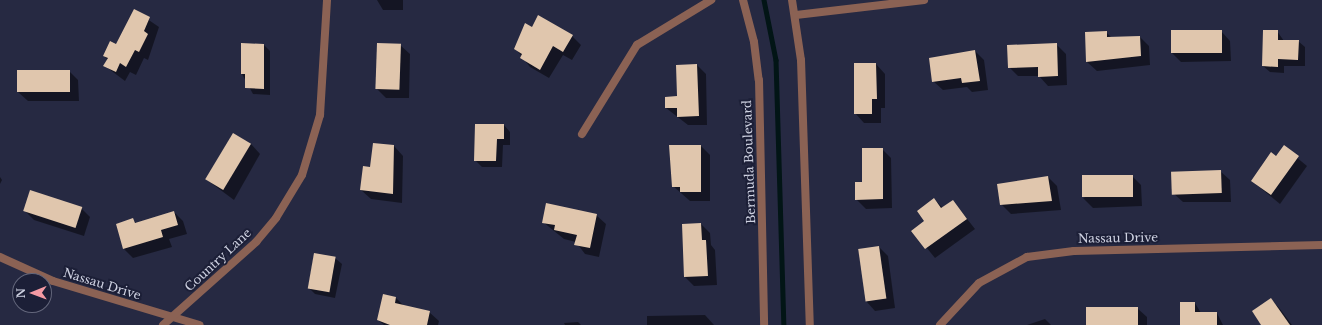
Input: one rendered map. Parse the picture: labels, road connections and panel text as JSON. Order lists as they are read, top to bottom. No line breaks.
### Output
{"streets":{"street":["Bermuda Boulevard","Nassau Drive","Country Lane"]},"crossings":[["Nassau Drive","Country Lane"]],"north":"left"}
